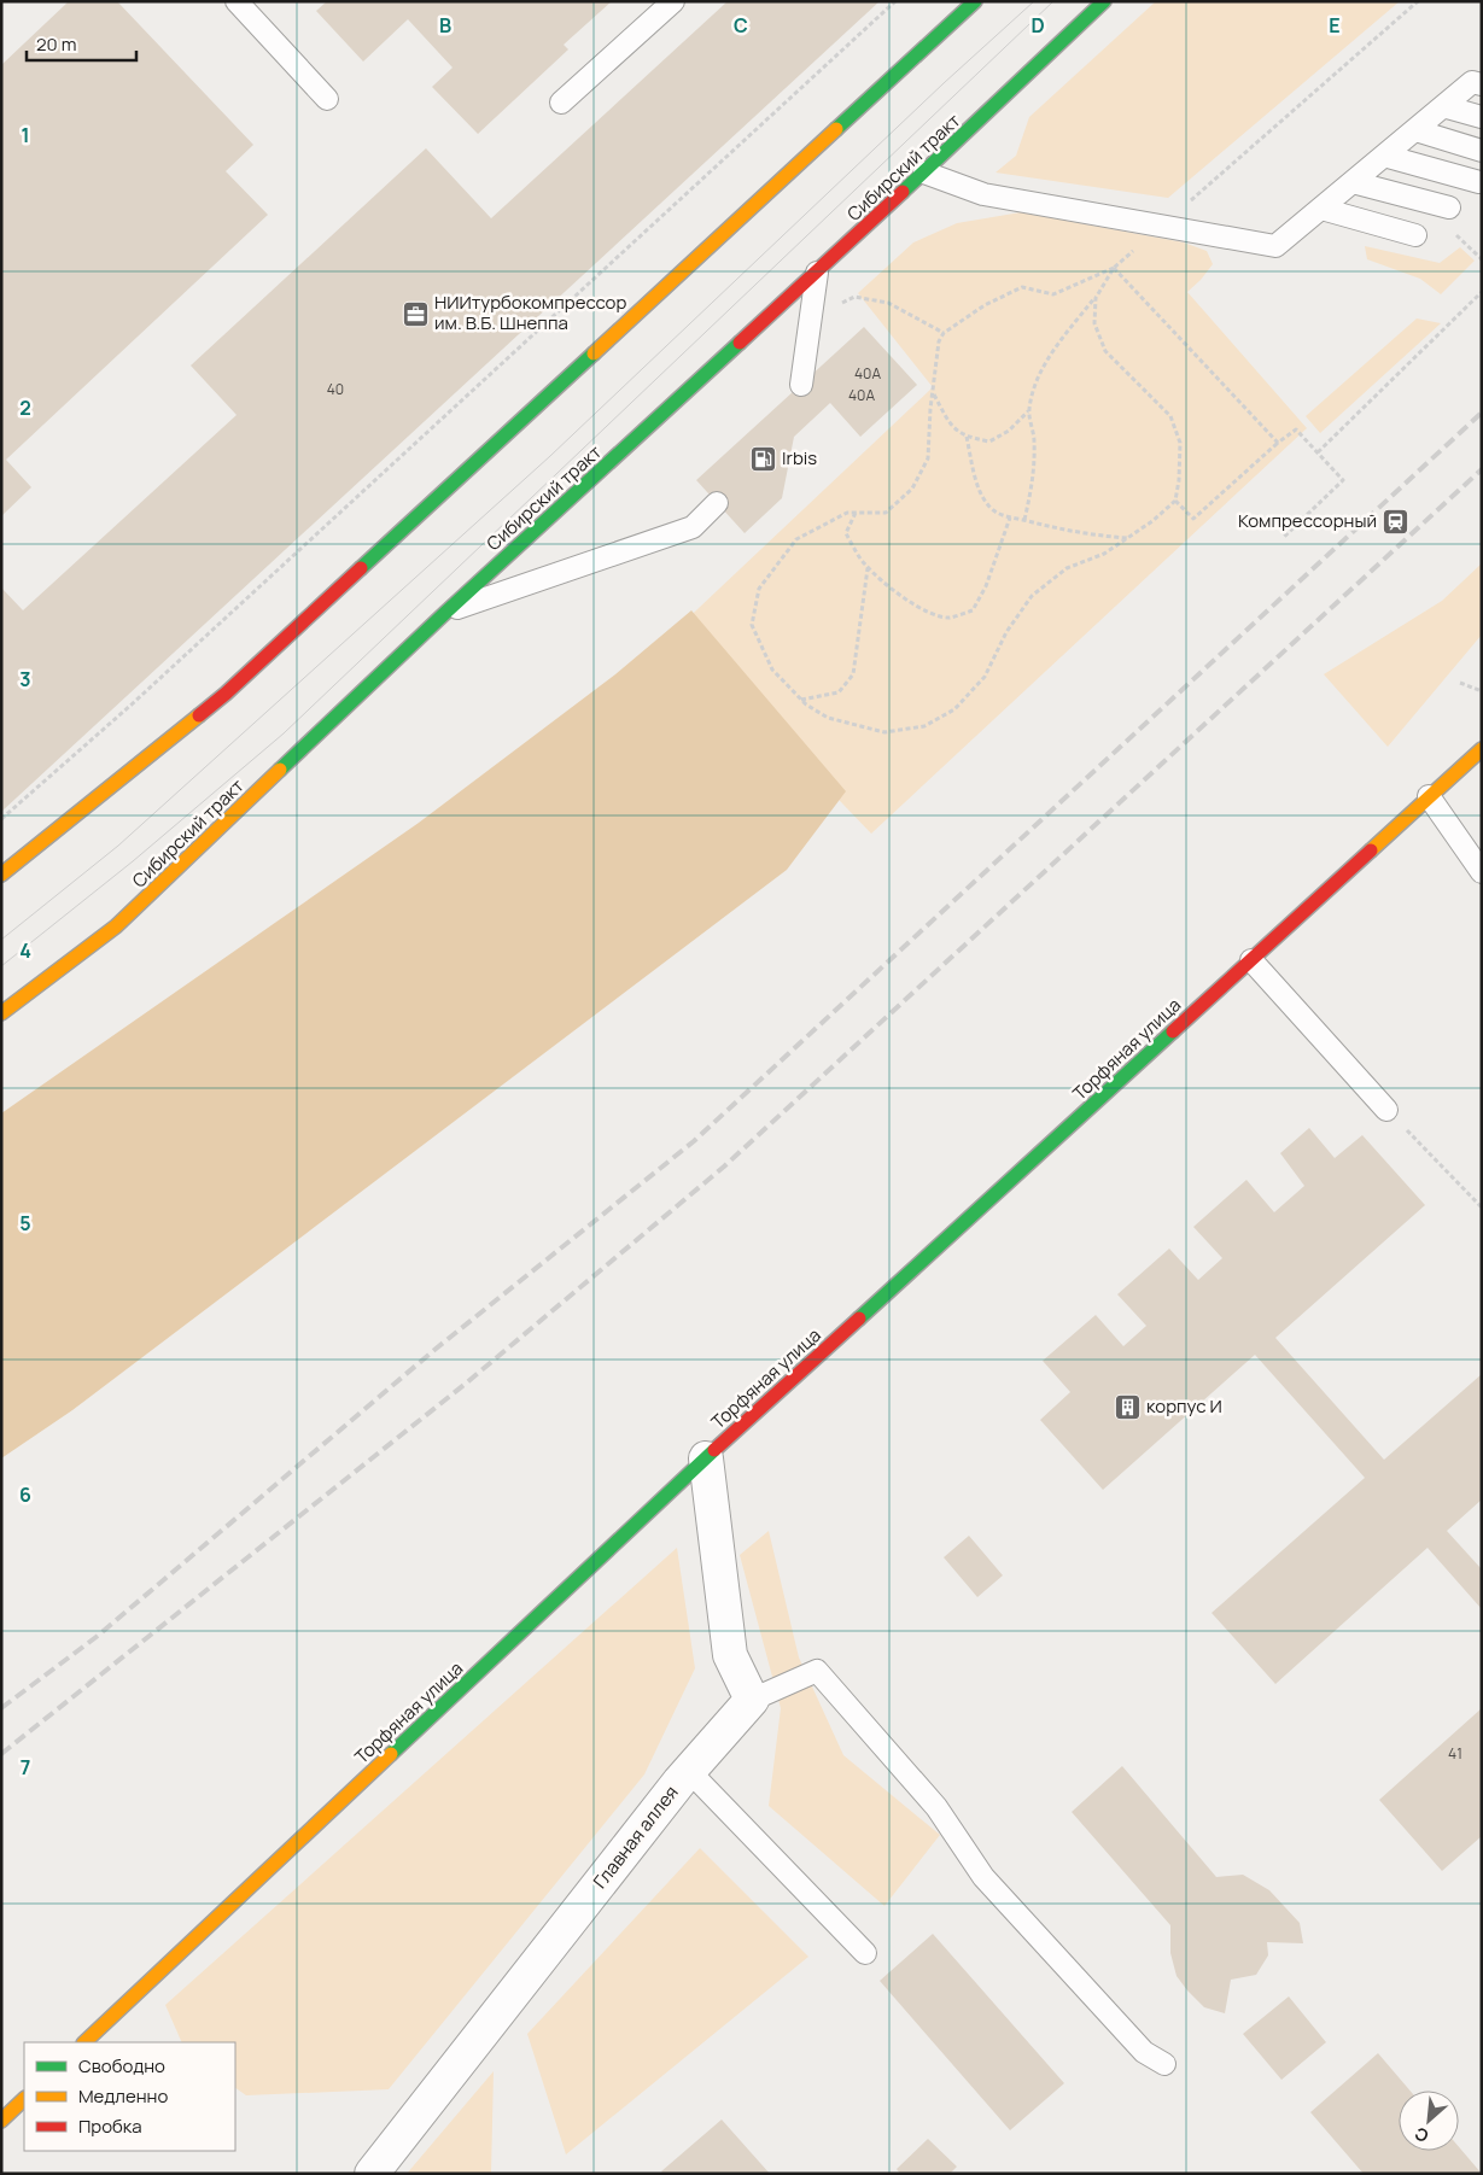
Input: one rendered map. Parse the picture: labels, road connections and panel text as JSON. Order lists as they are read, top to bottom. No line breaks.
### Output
{"streets":{"main road":["Сибирский тракт","Торфяная улица"],"street":["Главная аллея"]},"places":{"office":["НИИтурбокомпрессор им. В.Б. Шнеппа"],"fuel station":["Irbis"],"station":["Компрессорный"],"building":["корпус И"]},"house_numbers":["40А","40","40А","41"],"legend":["Свободно","Медленно","Пробка"],"scale_bar":"20 m","north":"bottom left","grid":{"columns":["B","C","D","E"],"rows":["1","2","3","4","5","6","7"]}}
